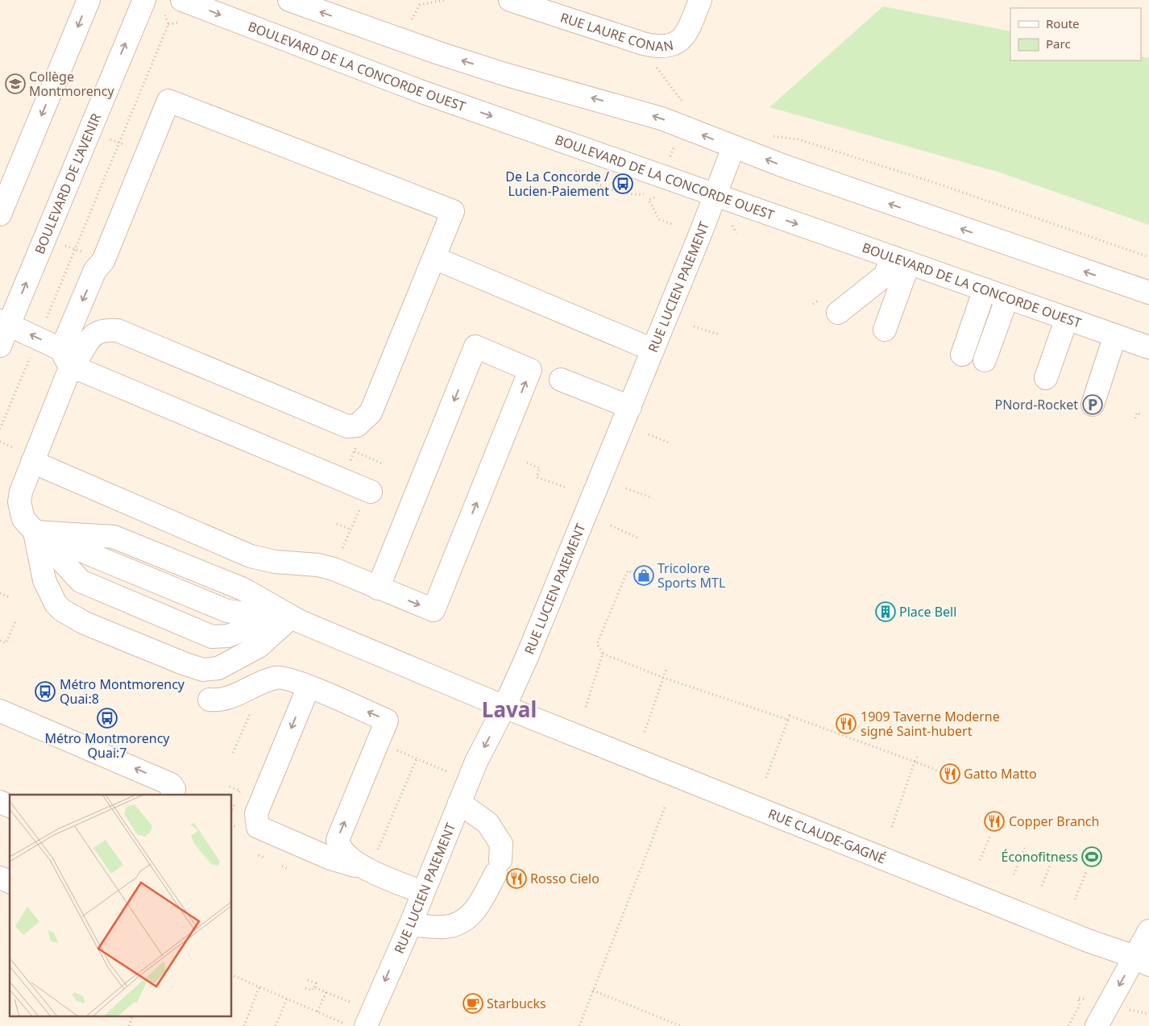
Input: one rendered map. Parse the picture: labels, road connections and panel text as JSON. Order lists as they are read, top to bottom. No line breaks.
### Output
{"streets":{"street":["RUE LAURE CONAN","BOULEVARD DE LA CONCORDE OUEST","BOULEVARD DE L'AVENIR","RUE LUCIEN PAIEMENT","RUE CLAUDE-GAGNÉ"]},"crossings":[["BOULEVARD DE LA CONCORDE OUEST","RUE LUCIEN PAIEMENT"],["RUE LUCIEN PAIEMENT","RUE CLAUDE-GAGNÉ"]],"districts":["Laval"],"places":{"school or university":["Collège Montmorency"],"bus stop":["De La Concorde / Lucien-Paiement","Métro Montmorency Quai:8","Métro Montmorency Quai:7"],"parking":["PNord-Rocket"],"shop":["Tricolore Sports MTL"],"building":["Place Bell"],"restaurant":["1909 Taverne Moderne signé Saint-hubert","Gatto Matto","Copper Branch","Rosso Cielo"],"sports":["Éconofitness"],"cafe":["Starbucks"]},"legend":["Route","Parc"]}
